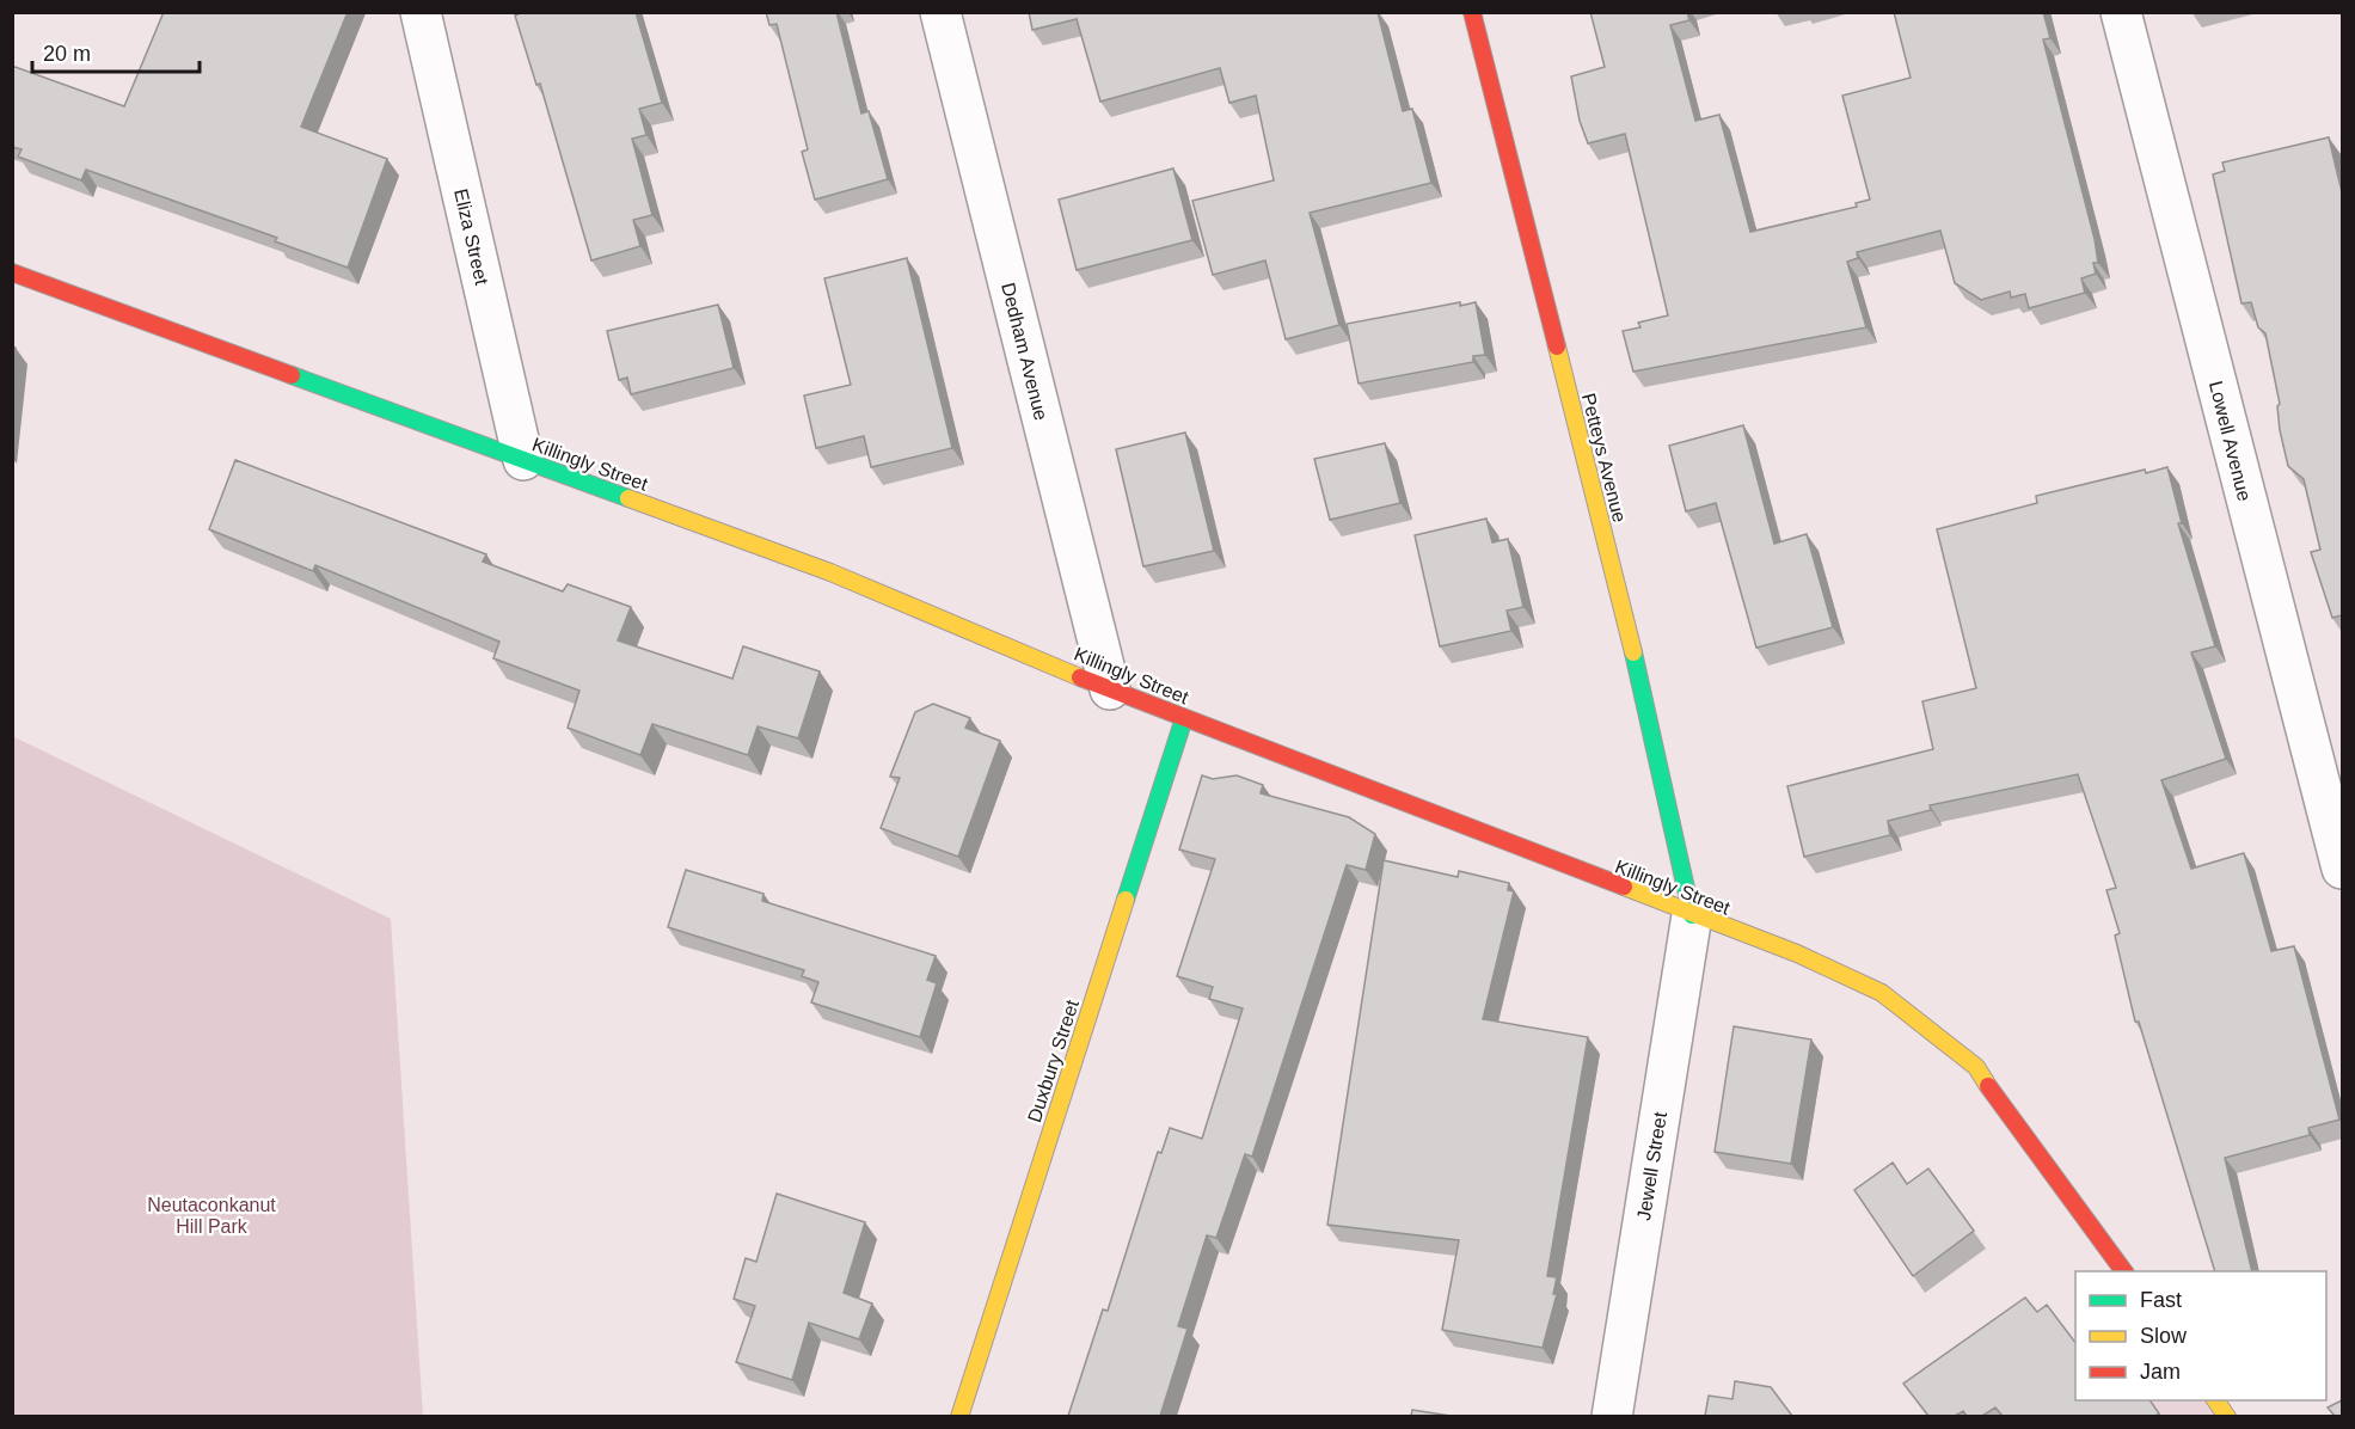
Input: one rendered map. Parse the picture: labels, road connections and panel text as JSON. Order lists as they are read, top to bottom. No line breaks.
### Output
{"streets":{"main road":["Petteys Avenue","Killingly Street","Duxbury Street"],"street":["Eliza Street","Dedham Avenue","Lowell Avenue","Jewell Street"]},"crossings":[["Eliza Street","Killingly Street"],["Dedham Avenue","Killingly Street"],["Petteys Avenue","Killingly Street"],["Petteys Avenue","Jewell Street"],["Killingly Street","Duxbury Street"],["Killingly Street","Jewell Street"]],"parks":["Neutaconkanut Hill Park"],"legend":["Fast","Slow","Jam"],"scale_bar":"20 m"}
